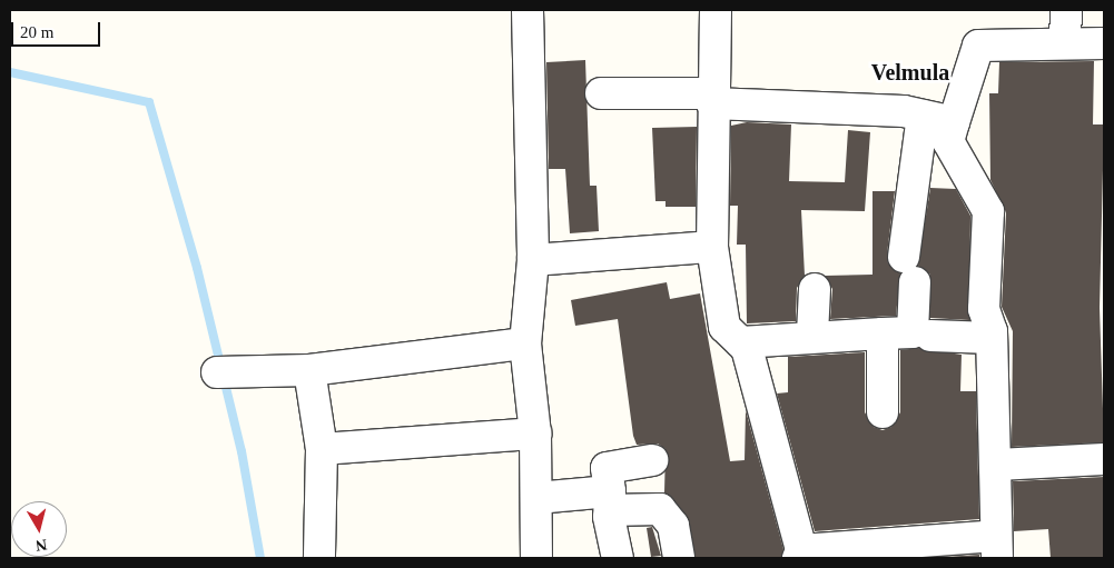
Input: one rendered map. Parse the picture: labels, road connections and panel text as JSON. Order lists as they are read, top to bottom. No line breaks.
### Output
{"districts":["Velmula"],"scale_bar":"20 m","north":"bottom"}
